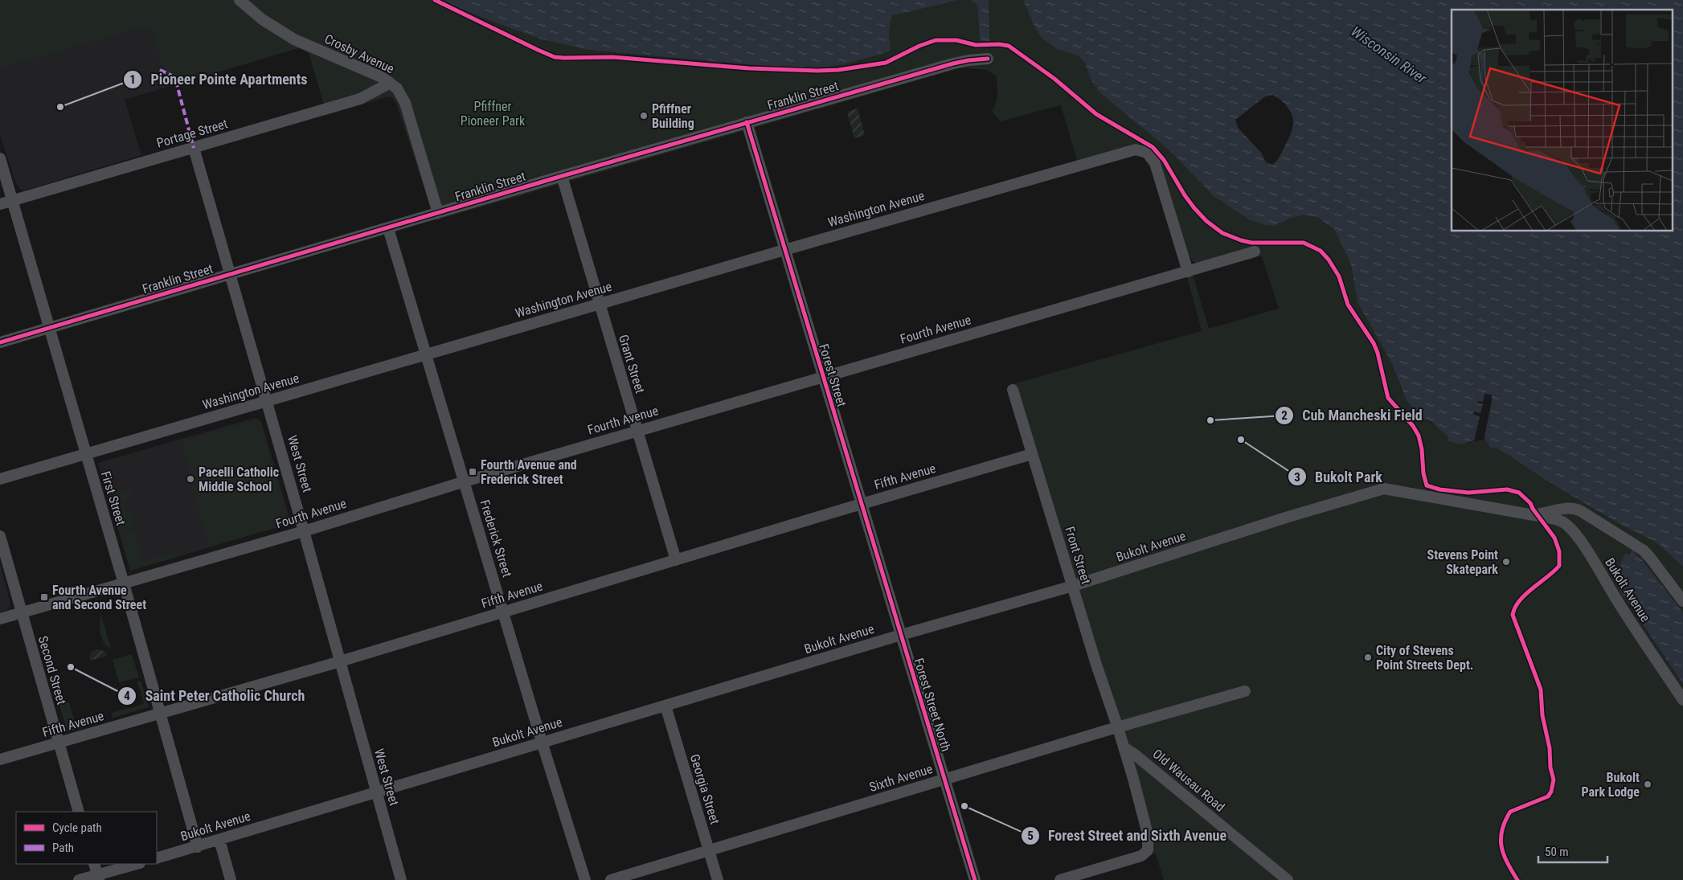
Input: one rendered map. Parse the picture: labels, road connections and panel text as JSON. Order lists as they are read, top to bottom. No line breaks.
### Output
{"streets":{"street":["Crosby Avenue","Franklin Street","Portage Street","Washington Avenue","Fourth Avenue","Grant Street","Forest Street","West Street","Fifth Avenue","First Street","Frederick Street","Bukolt Avenue","Front Street","Second Street","Forest Street North","Sixth Avenue","Old Wausau Road","Georgia Street"]},"crossings":[["Crosby Avenue","Franklin Street"],["Crosby Avenue","Portage Street"],["Franklin Street","Grant Street"],["Franklin Street","Forest Street"],["Franklin Street","West Street"],["Franklin Street","First Street"],["Franklin Street","Frederick Street"],["Portage Street","West Street"],["Portage Street","First Street"],["Washington Avenue","Fourth Avenue"],["Washington Avenue","Grant Street"],["Washington Avenue","Forest Street"],["Washington Avenue","West Street"],["Washington Avenue","First Street"],["Washington Avenue","Frederick Street"],["Fourth Avenue","Grant Street"],["Fourth Avenue","Forest Street"],["Fourth Avenue","West Street"],["Fourth Avenue","First Street"],["Fourth Avenue","Frederick Street"],["Fourth Avenue","Second Street"],["Grant Street","Fifth Avenue"],["Forest Street","Fifth Avenue"],["Forest Street","Bukolt Avenue"],["Forest Street","Forest Street North"],["West Street","Fifth Avenue"],["West Street","Bukolt Avenue"],["Fifth Avenue","First Street"],["Fifth Avenue","Frederick Street"],["Fifth Avenue","Front Street"],["Fifth Avenue","Second Street"],["First Street","Bukolt Avenue"],["Frederick Street","Bukolt Avenue"],["Bukolt Avenue","Front Street"],["Bukolt Avenue","Forest Street North"],["Bukolt Avenue","Georgia Street"],["Front Street","Sixth Avenue"],["Forest Street North","Sixth Avenue"],["Sixth Avenue","Georgia Street"]],"water":["Wisconsin River"],"parks":["Pfiffner Pioneer Park"],"places":{"other":["Pioneer Pointe Apartments","Pfiffner Building","Cub Mancheski Field","Bukolt Park","Pacelli Catholic Middle School","Stevens Point Skatepark","City of Stevens Point Streets Dept.","Saint Peter Catholic Church","Bukolt Park Lodge","Forest Street and Sixth Avenue"],"transit":["Fourth Avenue and Frederick Street","Fourth Avenue and Second Street"]},"legend":["Cycle path","Path"],"scale_bar":"50 m"}
